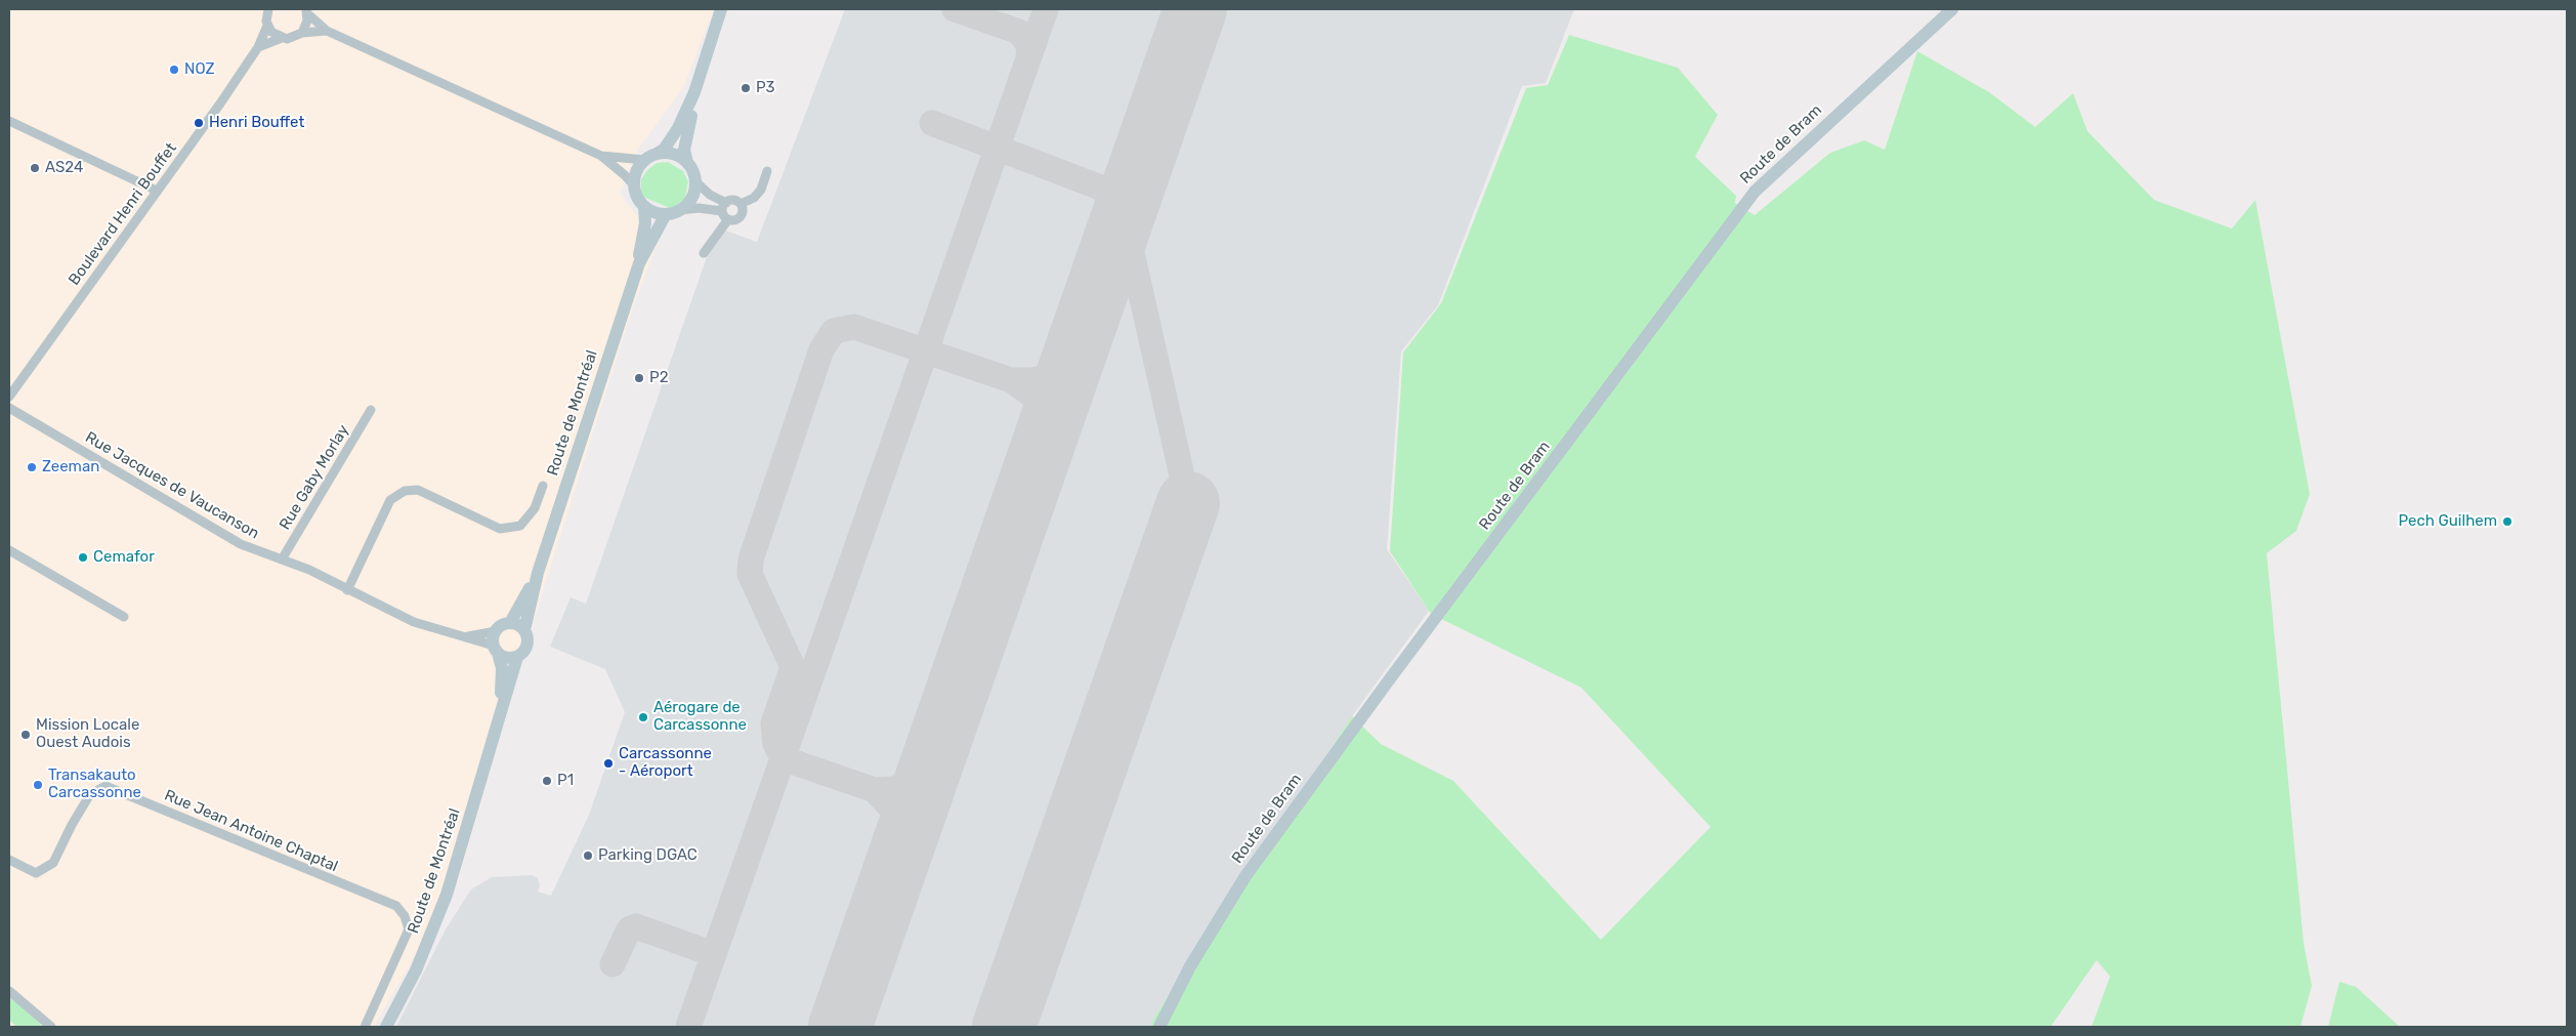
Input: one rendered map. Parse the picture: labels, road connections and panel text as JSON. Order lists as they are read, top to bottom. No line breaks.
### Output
{"streets":{"main road":["Route de Bram","Route de Montréal"],"street":["Boulevard Henri Bouffet","Rue Gaby Morlay","Rue Jacques de Vaucanson","Rue Jean Antoine Chaptal"]},"crossings":[["Route de Montréal","Rue Jacques de Vaucanson"],["Rue Gaby Morlay","Rue Jacques de Vaucanson"]],"places":["NOZ","P3","Henri Bouffet","AS24","P2","Zeeman","Pech Guilhem","Cemafor","Aérogare de Carcassonne","Mission Locale Ouest Audois","Carcassonne - Aéroport","P1","Transakauto Carcassonne","Parking DGAC"]}
